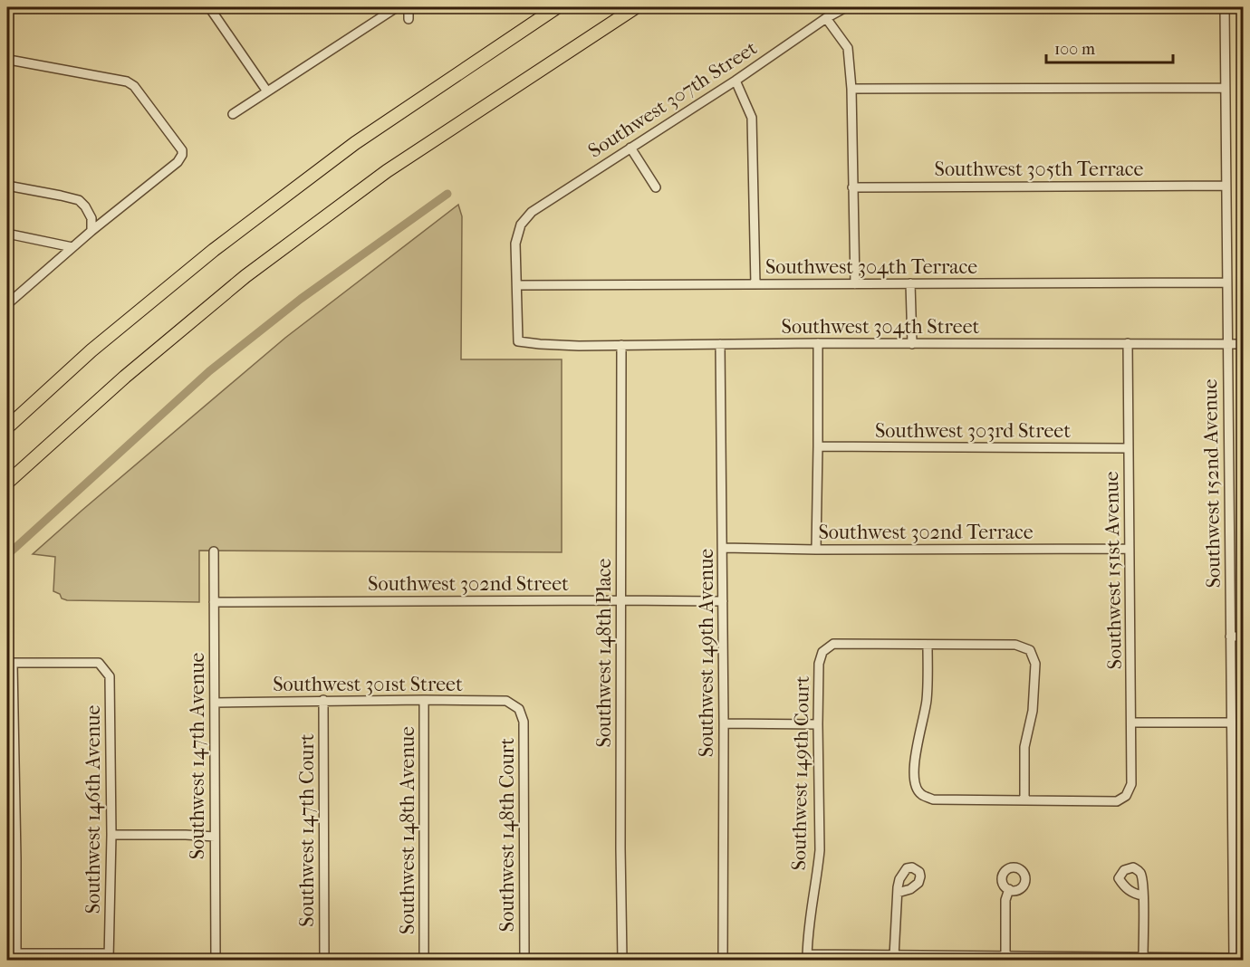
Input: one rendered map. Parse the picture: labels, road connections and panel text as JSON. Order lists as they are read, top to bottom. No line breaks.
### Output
{"streets":{"street":["Southwest 307th Street","Southwest 305th Terrace","Southwest 304th Terrace","Southwest 304th Street","Southwest 303rd Street","Southwest 152nd Avenue","Southwest 302nd Terrace","Southwest 151st Avenue","Southwest 302nd Street","Southwest 148th Place","Southwest 149th Avenue","Southwest 301st Street","Southwest 147th Avenue","Southwest 149th Court","Southwest 146th Avenue","Southwest 147th Court","Southwest 148th Avenue","Southwest 148th Court"]},"crossings":[["Southwest 307th Street","Southwest 304th Terrace"],["Southwest 307th Street","Southwest 304th Street"],["Southwest 305th Terrace","Southwest 152nd Avenue"],["Southwest 304th Terrace","Southwest 304th Street"],["Southwest 304th Terrace","Southwest 152nd Avenue"],["Southwest 304th Street","Southwest 152nd Avenue"],["Southwest 304th Street","Southwest 151st Avenue"],["Southwest 304th Street","Southwest 148th Place"],["Southwest 304th Street","Southwest 149th Avenue"],["Southwest 303rd Street","Southwest 151st Avenue"],["Southwest 302nd Terrace","Southwest 151st Avenue"],["Southwest 302nd Terrace","Southwest 149th Avenue"],["Southwest 302nd Street","Southwest 148th Place"],["Southwest 302nd Street","Southwest 149th Avenue"],["Southwest 302nd Street","Southwest 147th Avenue"],["Southwest 301st Street","Southwest 147th Avenue"],["Southwest 301st Street","Southwest 147th Court"],["Southwest 301st Street","Southwest 148th Avenue"],["Southwest 301st Street","Southwest 148th Court"]],"scale_bar":"100 m"}
